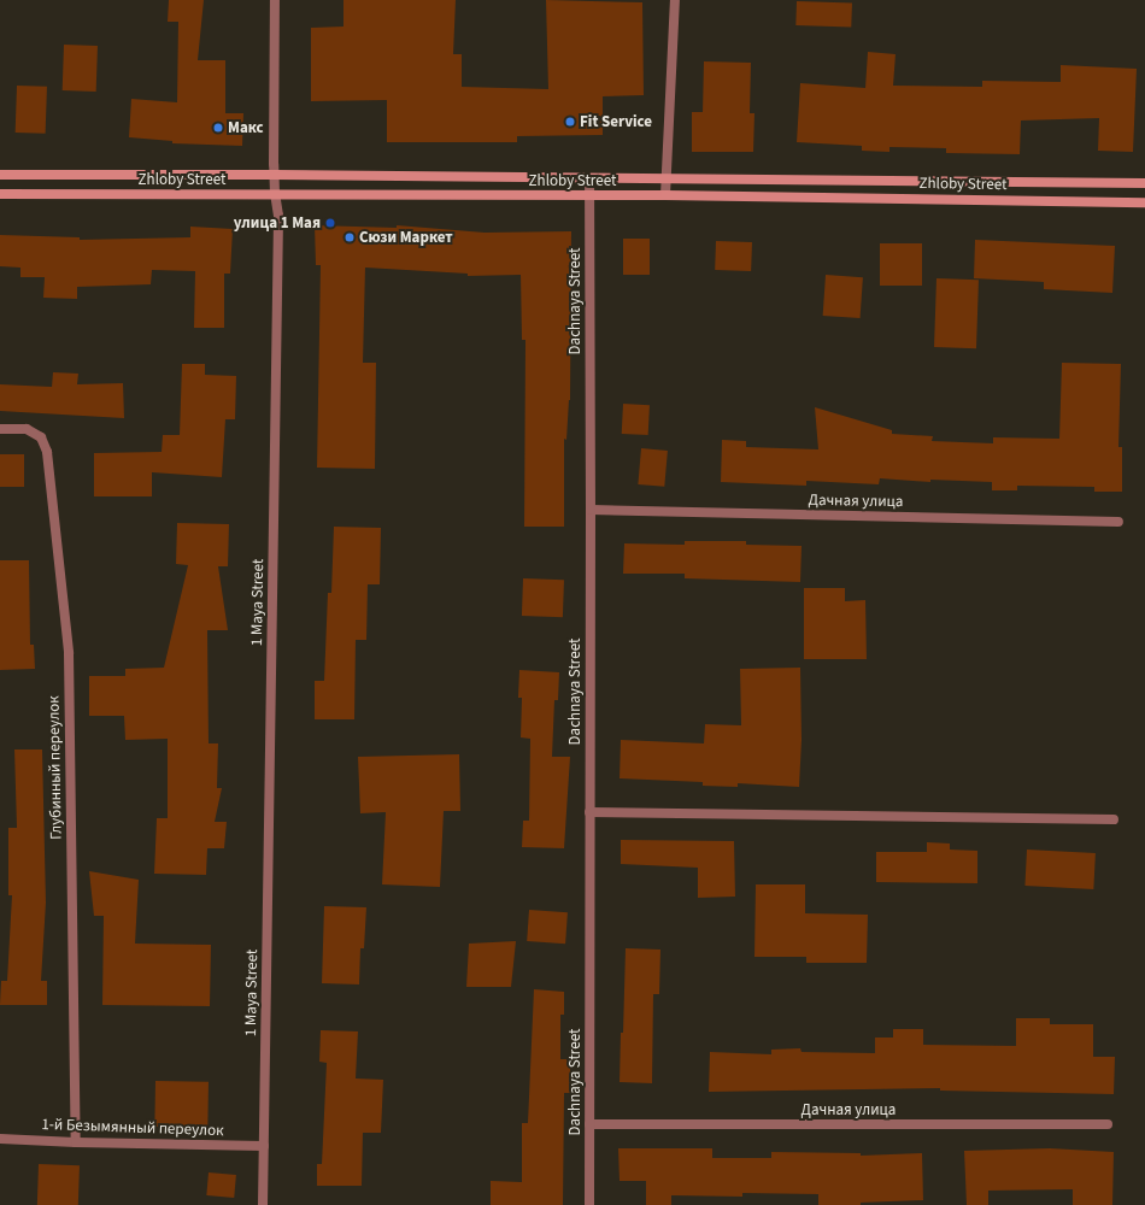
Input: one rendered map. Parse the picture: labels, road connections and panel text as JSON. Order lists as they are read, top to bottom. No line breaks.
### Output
{"streets":{"main road":["Zhloby Street"],"street":["Dachnaya Street","Дачная улица","1 Maya Street","Глубинный переулок","1-й Безымянный переулок"]},"crossings":[["Zhloby Street","Dachnaya Street"],["Zhloby Street","1 Maya Street"],["Dachnaya Street","Дачная улица"],["1 Maya Street","1-й Безымянный переулок"],["Глубинный переулок","1-й Безымянный переулок"]],"places":["Fit Service","Макс","улица 1 Мая","Сюзи Маркет"]}
